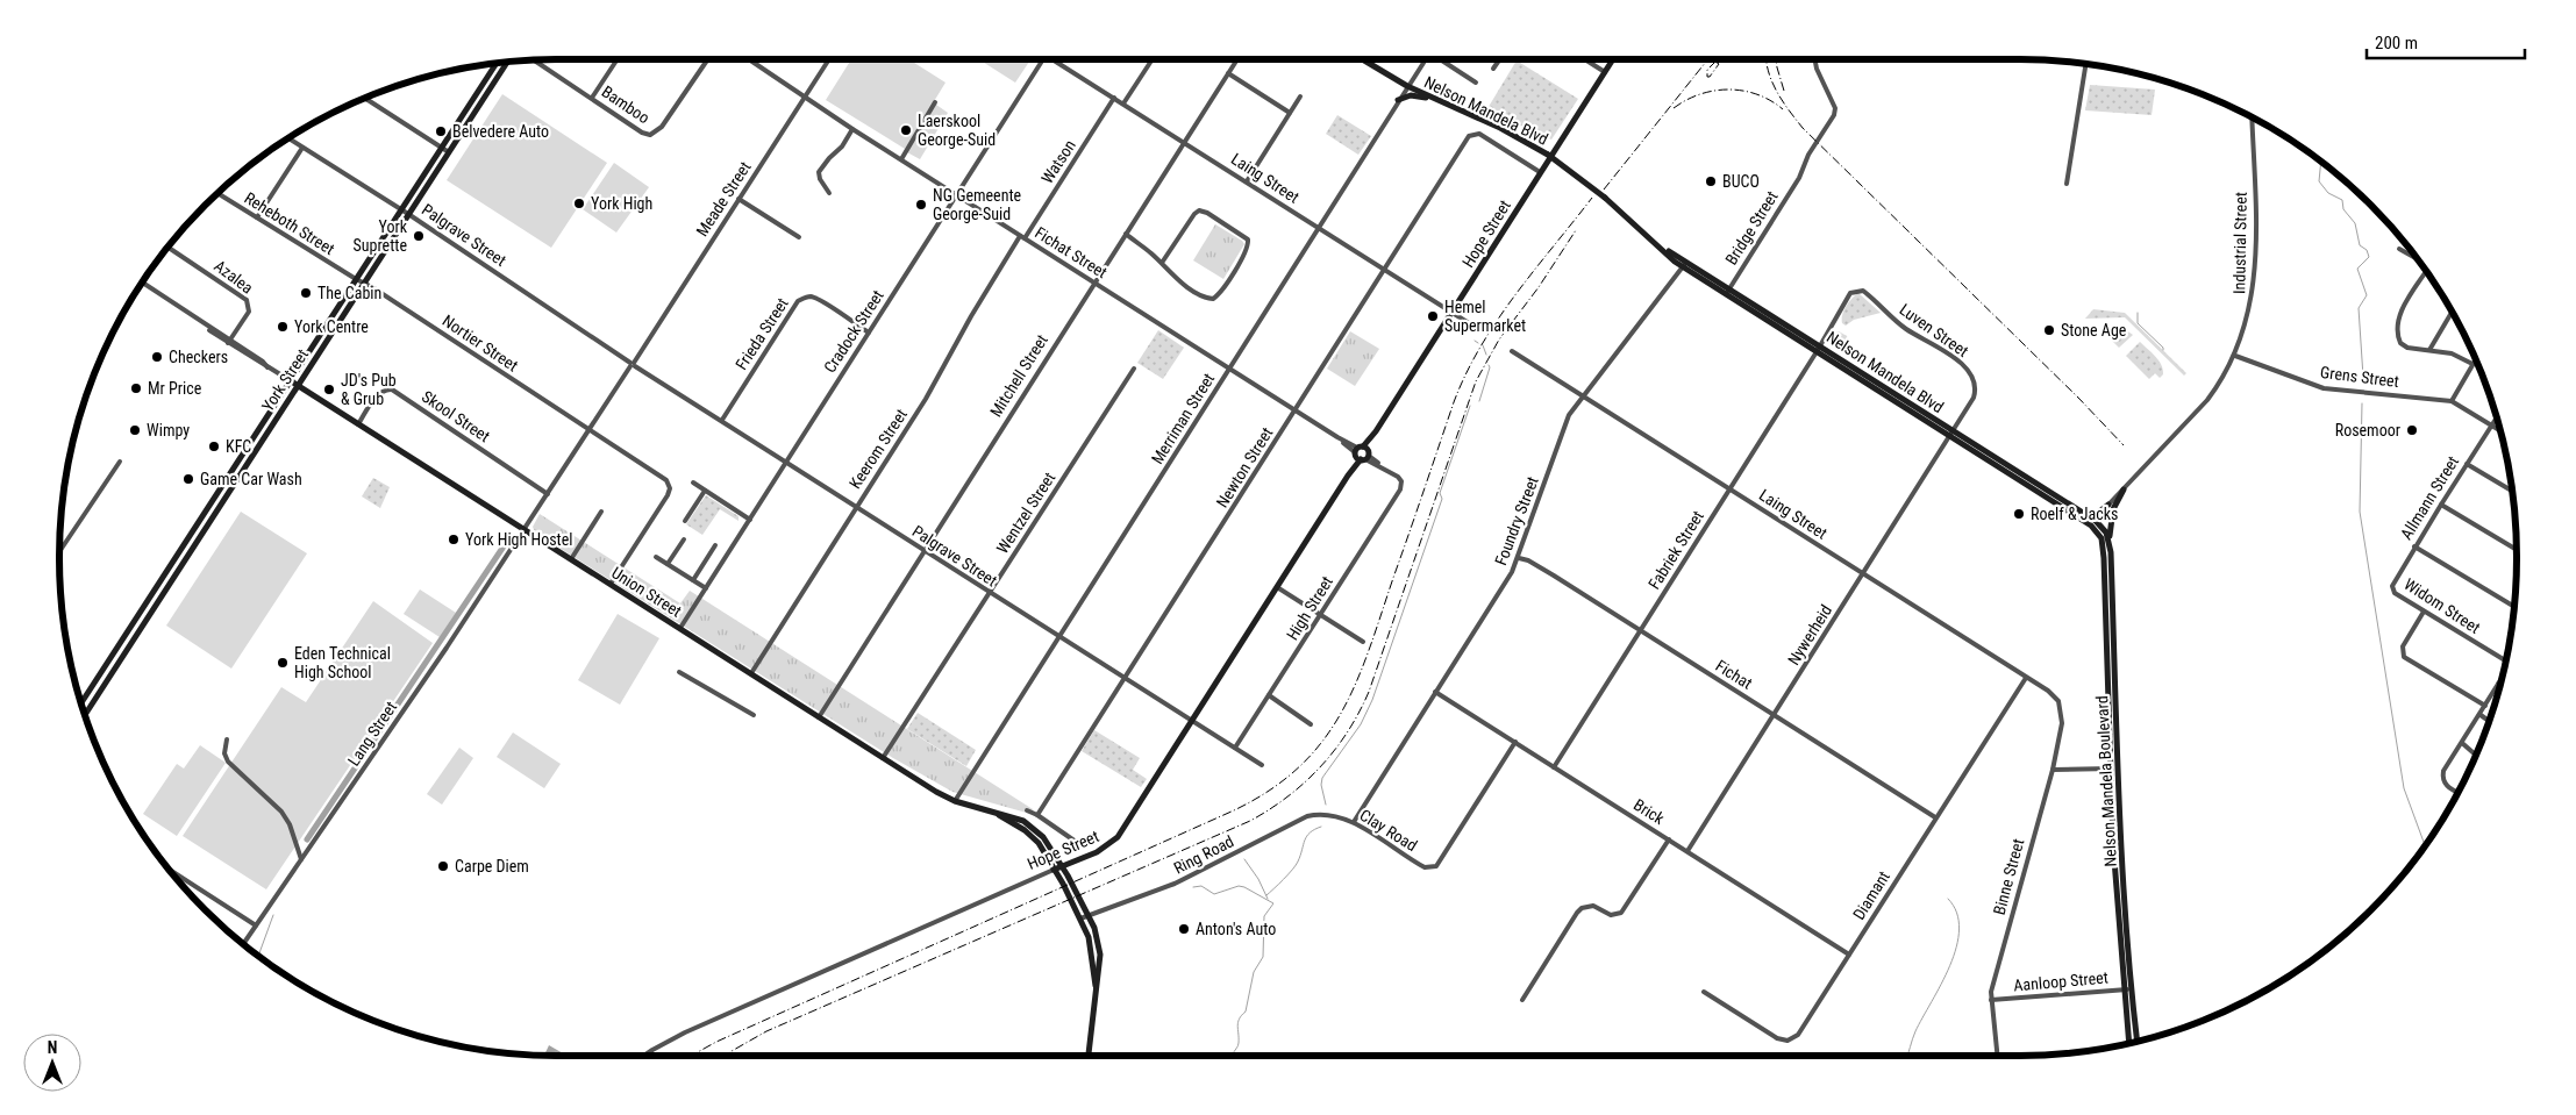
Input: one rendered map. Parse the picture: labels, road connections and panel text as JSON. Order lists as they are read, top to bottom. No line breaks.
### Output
{"streets":{"street":["Bamboo","Nelson Mandela Blvd","Watson","Laing Street","Meade Street","Reheboth Street","Bridge Street","Hope Street","Palgrave Street","Industrial Street","Fichat Street","Azalea","Luven Street","Cradock Street","Frieda Street","Nortier Street","Mitchell Street","Grens Street","York Street","Skool Street","Merriman Street","Keerom Street","Newton Street","Allmann Street","Wentzel Street","Foundry Street","Fabriek Street","Union Street","Widom Street","High Street","Nywerheid","Fichat","Lang Street","Nelson Mandela Boulevard","Brick","Clay Road","Ring Road","Binne Street","Diamant","Aanloop Street"]},"crossings":[["Nelson Mandela Blvd","Bridge Street"],["Nelson Mandela Blvd","Industrial Street"],["Nelson Mandela Blvd","Luven Street"],["Nelson Mandela Blvd","Merriman Street"],["Nelson Mandela Blvd","Foundry Street"],["Nelson Mandela Blvd","Fabriek Street"],["Nelson Mandela Blvd","Nywerheid"],["Nelson Mandela Blvd","Nelson Mandela Boulevard"],["Watson","Laing Street"],["Watson","Fichat Street"],["Watson","Keerom Street"],["Laing Street","Hope Street"],["Laing Street","Mitchell Street"],["Laing Street","Merriman Street"],["Laing Street","Newton Street"],["Laing Street","Foundry Street"],["Laing Street","Fabriek Street"],["Laing Street","Nywerheid"],["Laing Street","Binne Street"],["Laing Street","Diamant"],["Meade Street","Palgrave Street"],["Meade Street","Fichat Street"],["Meade Street","Nortier Street"],["Meade Street","Skool Street"],["Meade Street","Union Street"],["Meade Street","Lang Street"],["Reheboth Street","Nortier Street"],["Reheboth Street","York Street"],["Hope Street","Palgrave Street"],["Hope Street","Fichat Street"],["Hope Street","Newton Street"],["Hope Street","Union Street"],["Palgrave Street","Cradock Street"],["Palgrave Street","Frieda Street"],["Palgrave Street","Mitchell Street"],["Palgrave Street","York Street"],["Palgrave Street","Merriman Street"],["Palgrave Street","Keerom Street"],["Palgrave Street","Newton Street"],["Palgrave Street","Wentzel Street"],["Palgrave Street","High Street"],["Industrial Street","Grens Street"],["Industrial Street","Nelson Mandela Boulevard"],["Fichat Street","Cradock Street"],["Fichat Street","Mitchell Street"],["Fichat Street","Merriman Street"],["Fichat Street","Keerom Street"],["Fichat Street","Newton Street"],["Fichat Street","High Street"],["Luven Street","Fabriek Street"],["Luven Street","Nywerheid"],["Cradock Street","Frieda Street"],["Cradock Street","Union Street"],["Nortier Street","York Street"],["Nortier Street","Union Street"],["Mitchell Street","Union Street"],["York Street","Union Street"],["Skool Street","Union Street"],["Merriman Street","Union Street"],["Keerom Street","Union Street"],["Allmann Street","Widom Street"],["Wentzel Street","Union Street"],["Foundry Street","Fichat"],["Foundry Street","Brick"],["Foundry Street","Clay Road"],["Fabriek Street","Fichat"],["Fabriek Street","Brick"],["Union Street","Lang Street"],["Union Street","Ring Road"],["Nywerheid","Fichat"],["Nywerheid","Brick"],["Fichat","Diamant"],["Nelson Mandela Boulevard","Aanloop Street"],["Brick","Clay Road"],["Brick","Diamant"],["Clay Road","Ring Road"],["Binne Street","Aanloop Street"]],"places":["Laerskool George-Suid","Belvedere Auto","BUCO","York High","NG Gemeente George-Suid","York Suprette","The Cabin","Hemel Supermarket","York Centre","Stone Age","Checkers","Mr Price","JD's Pub & Grub","Wimpy","Rosemoor","KFC","Game Car Wash","Roelf & Jacks","York High Hostel","Eden Technical High School","Carpe Diem","Anton's Auto"],"scale_bar":"200 m","north":"top"}
